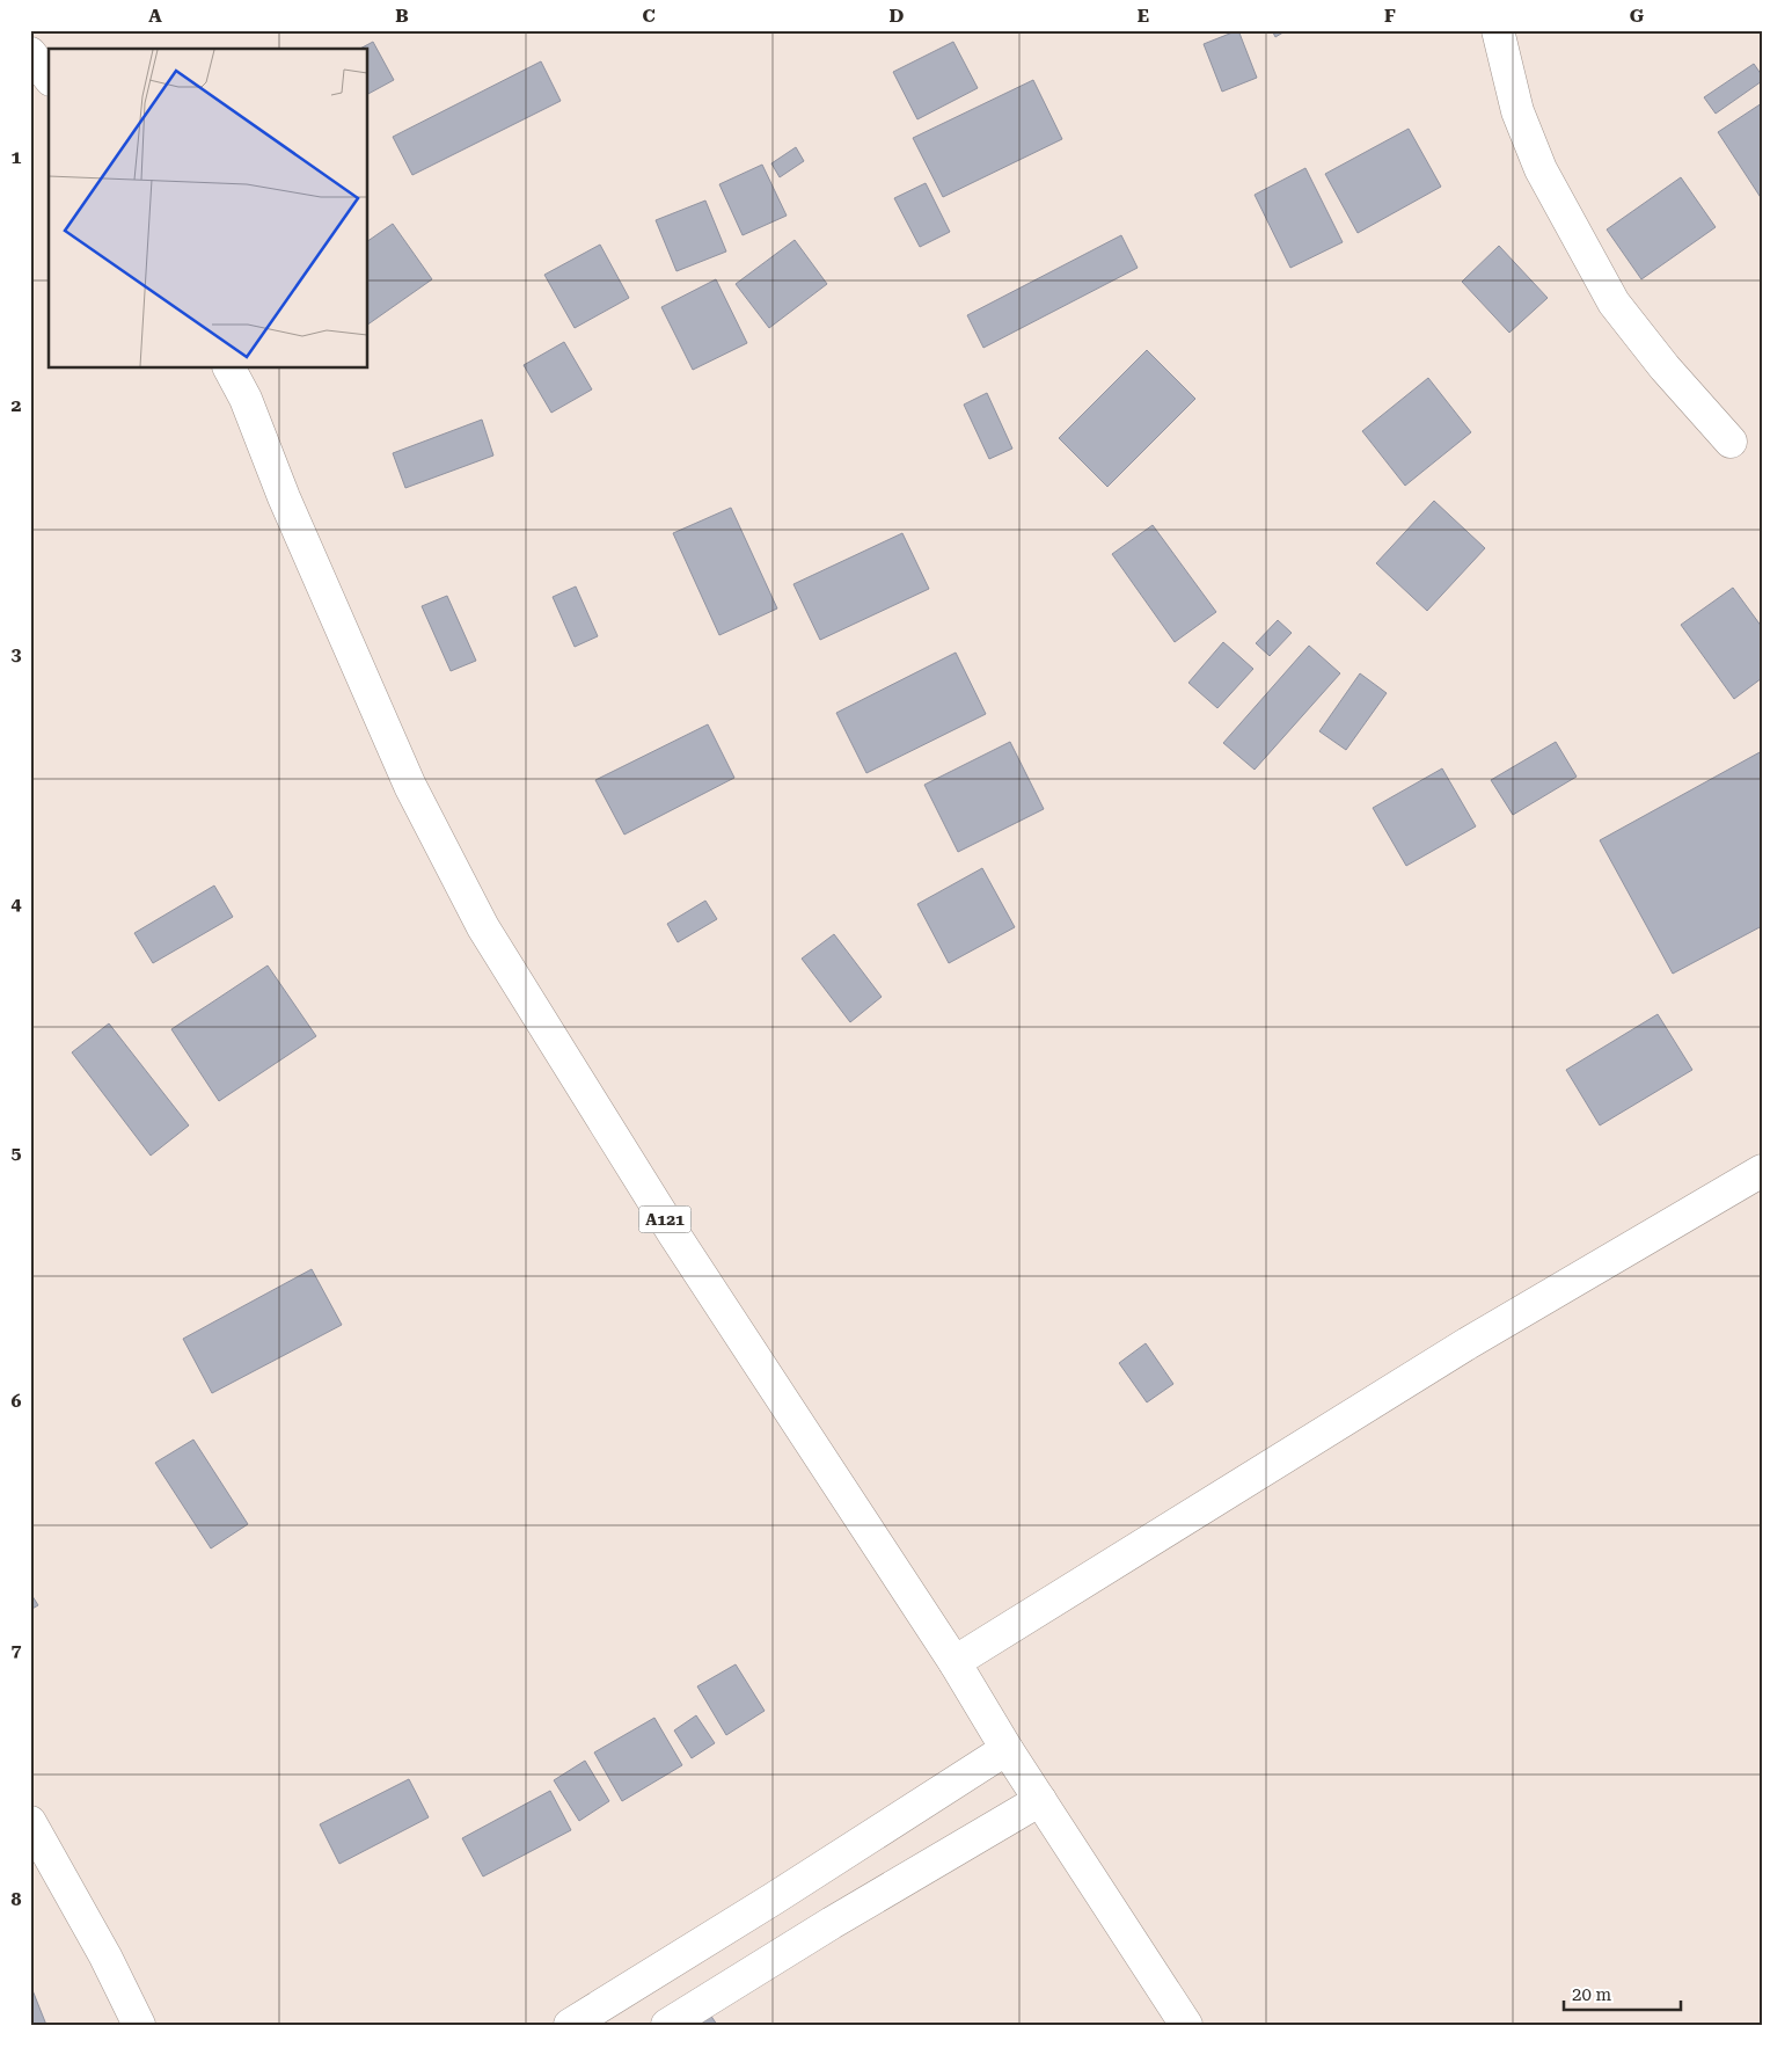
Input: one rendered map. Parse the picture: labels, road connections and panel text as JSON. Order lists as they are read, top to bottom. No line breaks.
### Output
{"streets":{"street":["A121"]},"scale_bar":"20 m","grid":{"columns":["A","B","C","D","E","F","G"],"rows":["1","2","3","4","5","6","7","8"]}}
